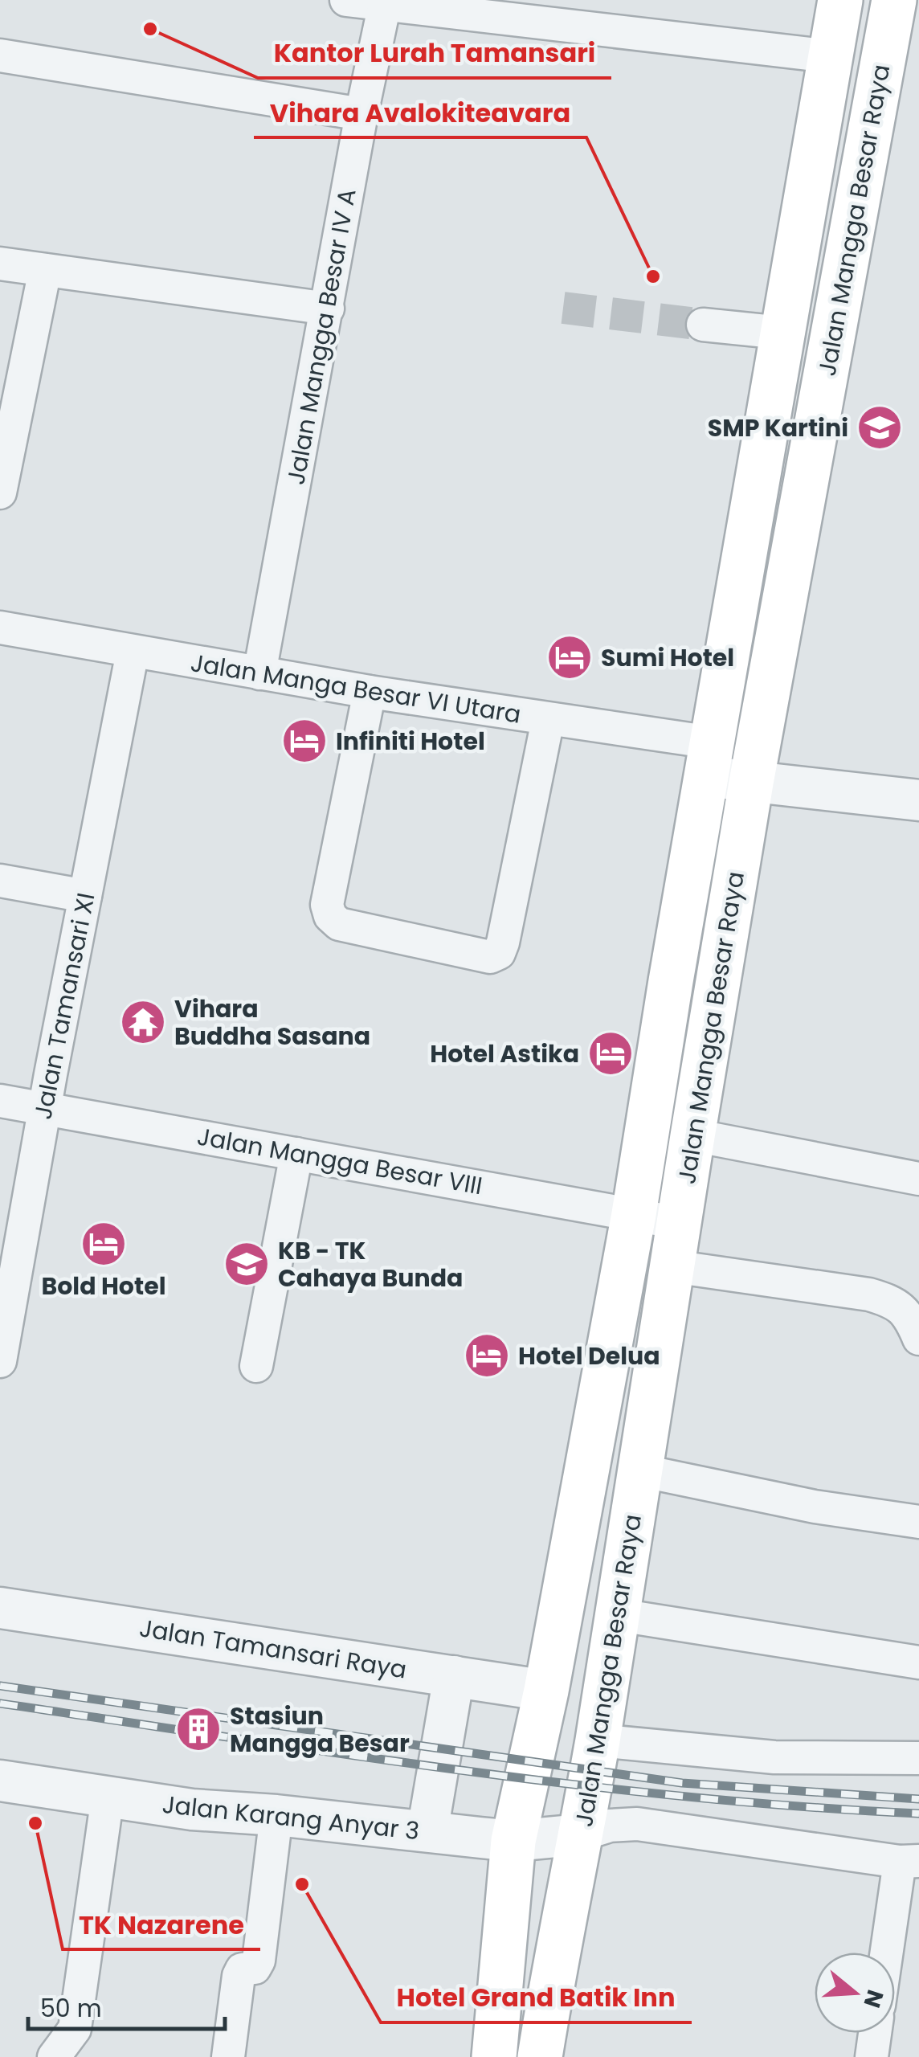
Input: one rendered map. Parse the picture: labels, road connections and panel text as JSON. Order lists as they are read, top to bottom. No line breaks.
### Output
{"streets":{"main road":["Jalan Mangga Besar Raya"],"street":["Jalan Mangga Besar IV A","Jalan Manga Besar VI Utara","Jalan Tamansari XI","Jalan Mangga Besar VIII","Jalan Tamansari Raya","Jalan Karang Anyar 3"]},"crossings":[["Jalan Mangga Besar Raya","Jalan Manga Besar VI Utara"],["Jalan Mangga Besar Raya","Jalan Mangga Besar VIII"],["Jalan Mangga Besar Raya","Jalan Tamansari Raya"],["Jalan Mangga Besar Raya","Jalan Karang Anyar 3"],["Jalan Mangga Besar IV A","Jalan Manga Besar VI Utara"],["Jalan Manga Besar VI Utara","Jalan Tamansari XI"],["Jalan Tamansari XI","Jalan Mangga Besar VIII"]],"places":{"other":["Kantor Lurah Tamansari","Vihara Avalokiteavara","TK Nazarene","Hotel Grand Batik Inn"],"school or university":["SMP Kartini","KB - TK Cahaya Bunda"],"hotel":["Sumi Hotel","Infiniti Hotel","Hotel Astika","Bold Hotel","Hotel Delua"],"temple":["Vihara Buddha Sasana"],"building":["Stasiun Mangga Besar"]},"scale_bar":"50 m","north":"right"}
